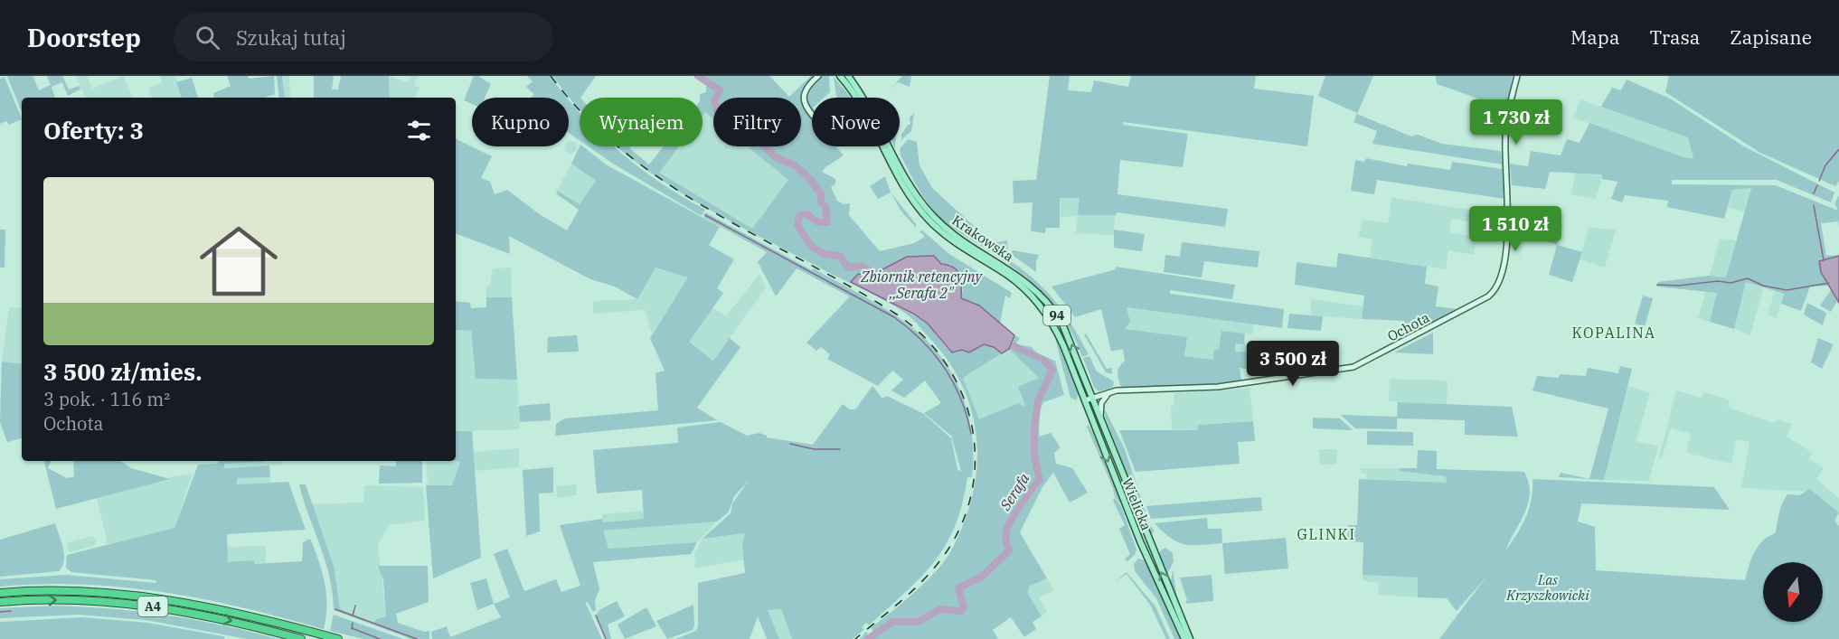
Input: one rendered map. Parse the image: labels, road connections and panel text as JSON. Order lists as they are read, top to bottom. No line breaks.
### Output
{"streets":{"highway":["A4"],"main road":["Krakowska","94","Wielicka"],"street":["Ochota"]},"crossings":[["Krakowska","Ochota"],["Krakowska","Wielicka"],["Ochota","Wielicka"]],"districts":["KOPALINA","GLINKI"],"water":["Zbiornik retencyjny ,,Serafa 2\"","Serafa"],"parks":["Las Krzyszkowicki"],"north":"bottom","page":{"header":"Doorstep","search":"Szukaj tutaj","nav":["Mapa","Trasa","Zapisane"],"chip":["Kupno","Wynajem","Filtry","Nowe"],"heading":"Oferty: 3","price":["1 730 zł","1 510 zł","3 500 zł"],"list":[{"name":"3 500 zł/mies.","note":"3 pok. · 116 m² · Ochota"}]}}
